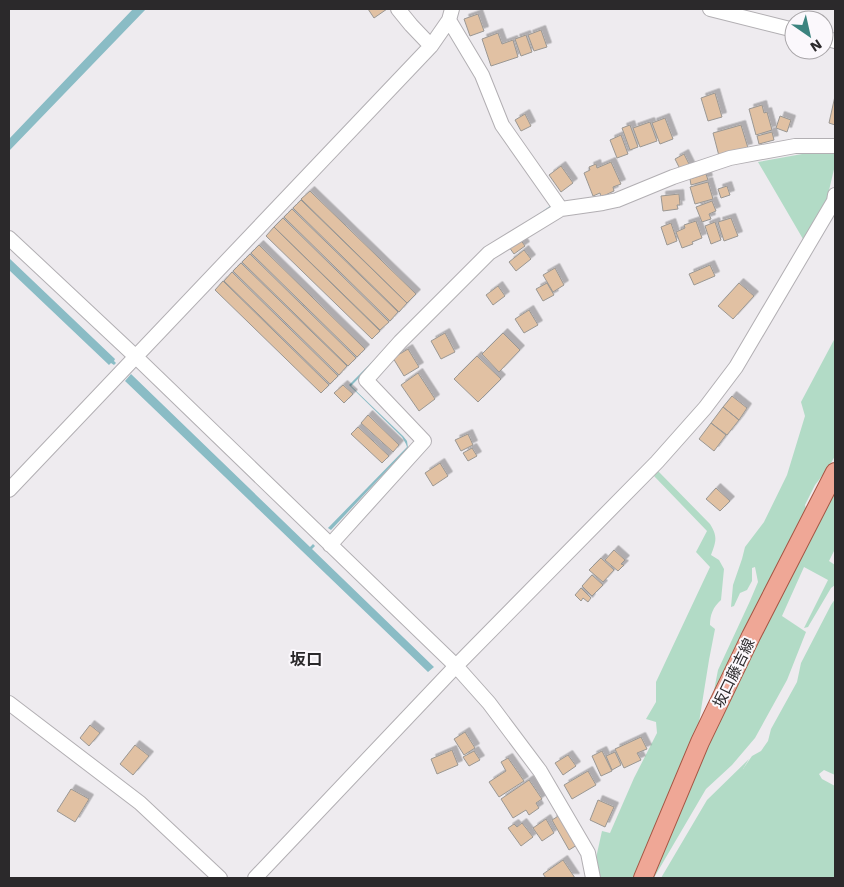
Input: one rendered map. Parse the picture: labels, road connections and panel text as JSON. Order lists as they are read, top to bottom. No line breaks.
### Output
{"streets":{"main road":["坂口藤吉線"]},"districts":["坂口"],"north":"bottom right"}
